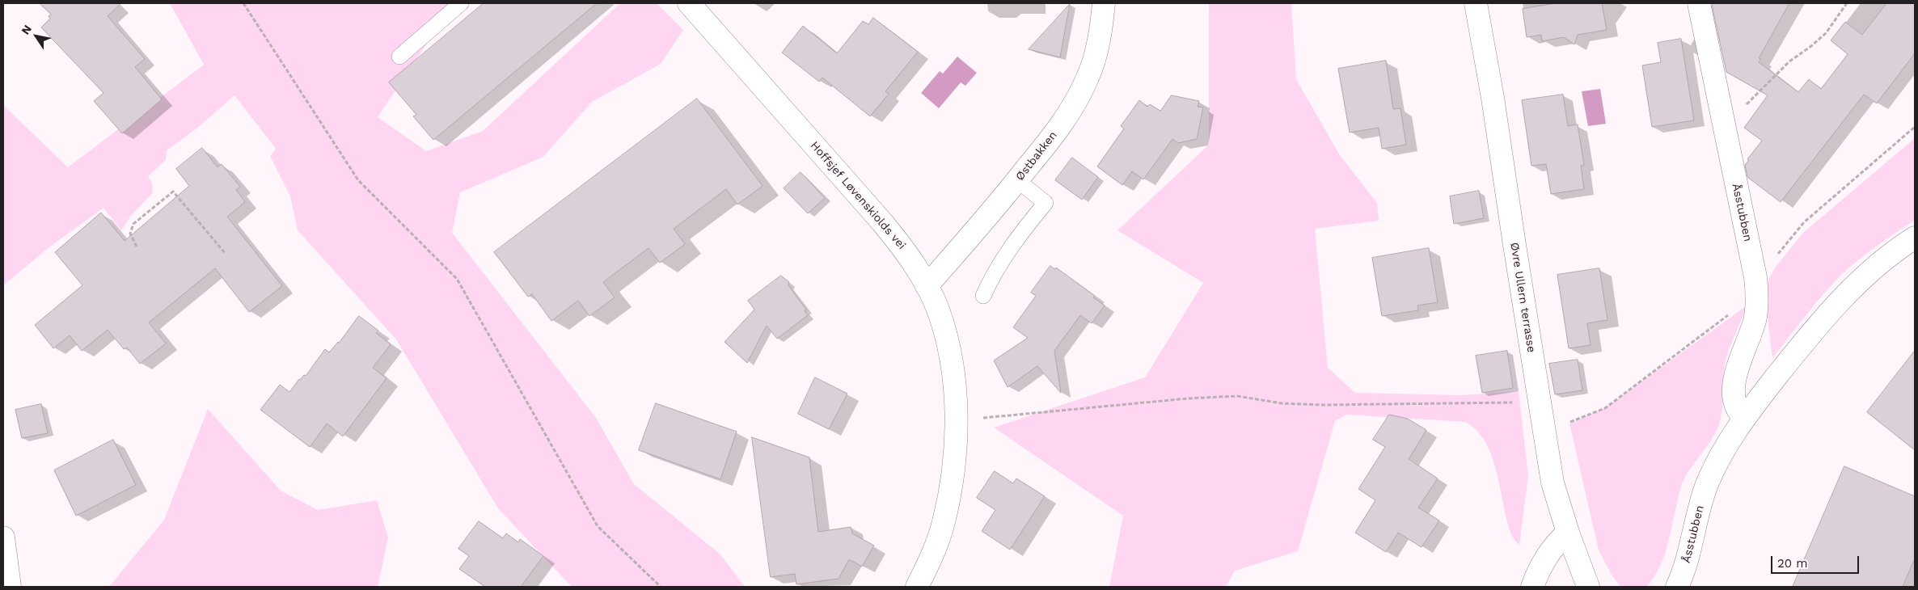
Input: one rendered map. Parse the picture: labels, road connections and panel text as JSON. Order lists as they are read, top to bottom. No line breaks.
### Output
{"streets":{"street":["Østbakken","Hoffsjef Løvenskiolds vei","Åsstubben","Øvre Ullern terrasse"]},"crossings":[["Østbakken","Hoffsjef Løvenskiolds vei"]],"scale_bar":"20 m","north":"top left"}
